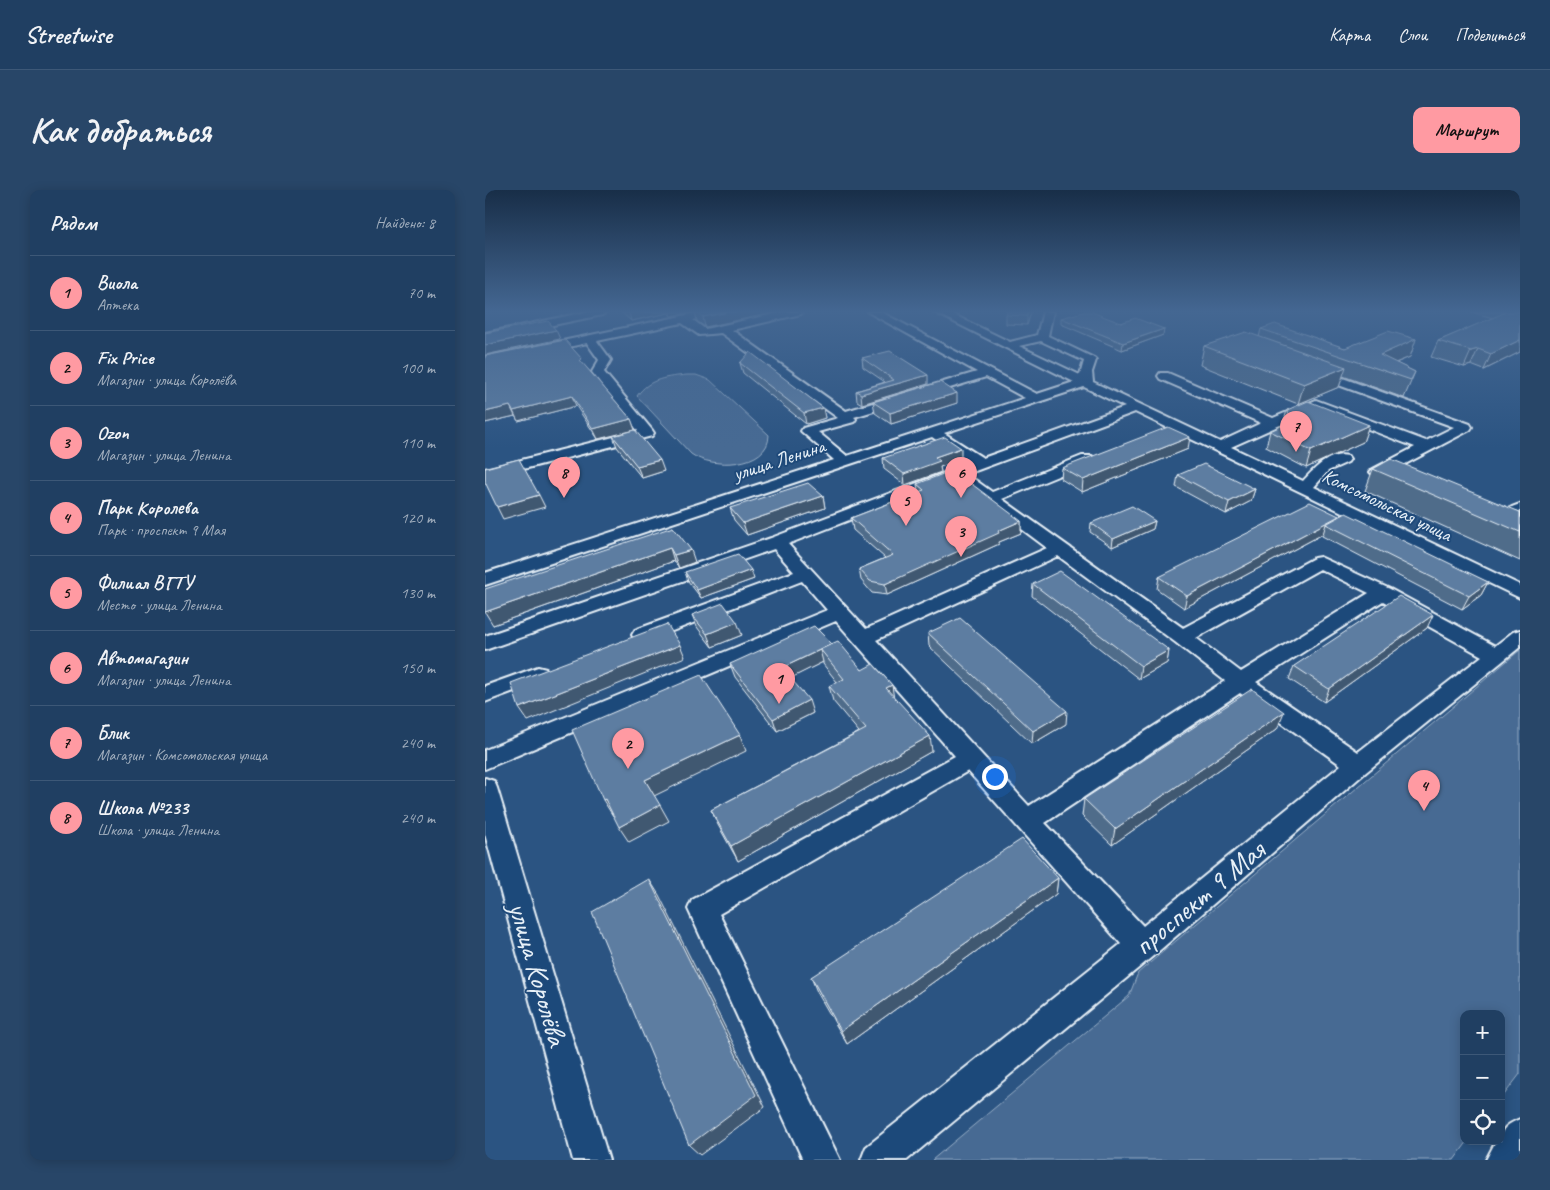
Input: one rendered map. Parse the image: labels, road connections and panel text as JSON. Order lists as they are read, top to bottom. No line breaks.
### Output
{"streets":{"street":["улица Ленина","Комсомольская улица","проспект 9 Мая","улица Королёва"]},"crossings":[["улица Ленина","Комсомольская улица"]],"page":{"header":"Streetwise","nav":["Карта","Слои","Поделиться"],"buttons":"Маршрут","title":"Как добраться","heading":["Рядом","Найдено: 8"],"list":[{"mark":"1","name":"Виола","note":"Аптека","value":"70 m"},{"mark":"2","name":"Fix Price","note":"Магазин · улица Королёва","value":"100 m"},{"mark":"3","name":"Ozon","note":"Магазин · улица Ленина","value":"110 m"},{"mark":"4","name":"Парк Королева","note":"Парк · проспект 9 Мая","value":"120 m"},{"mark":"5","name":"Филиал ВГТУ","note":"Место · улица Ленина","value":"130 m"},{"mark":"6","name":"Автомагазин","note":"Магазин · улица Ленина","value":"150 m"},{"mark":"7","name":"Блик","note":"Магазин · Комсомольская улица","value":"240 m"},{"mark":"8","name":"Школа №233","note":"Школа · улица Ленина","value":"240 m"}],"pins":["7","6","8","5","3","1","2","4"],"map_buttons":["+","−"]}}
